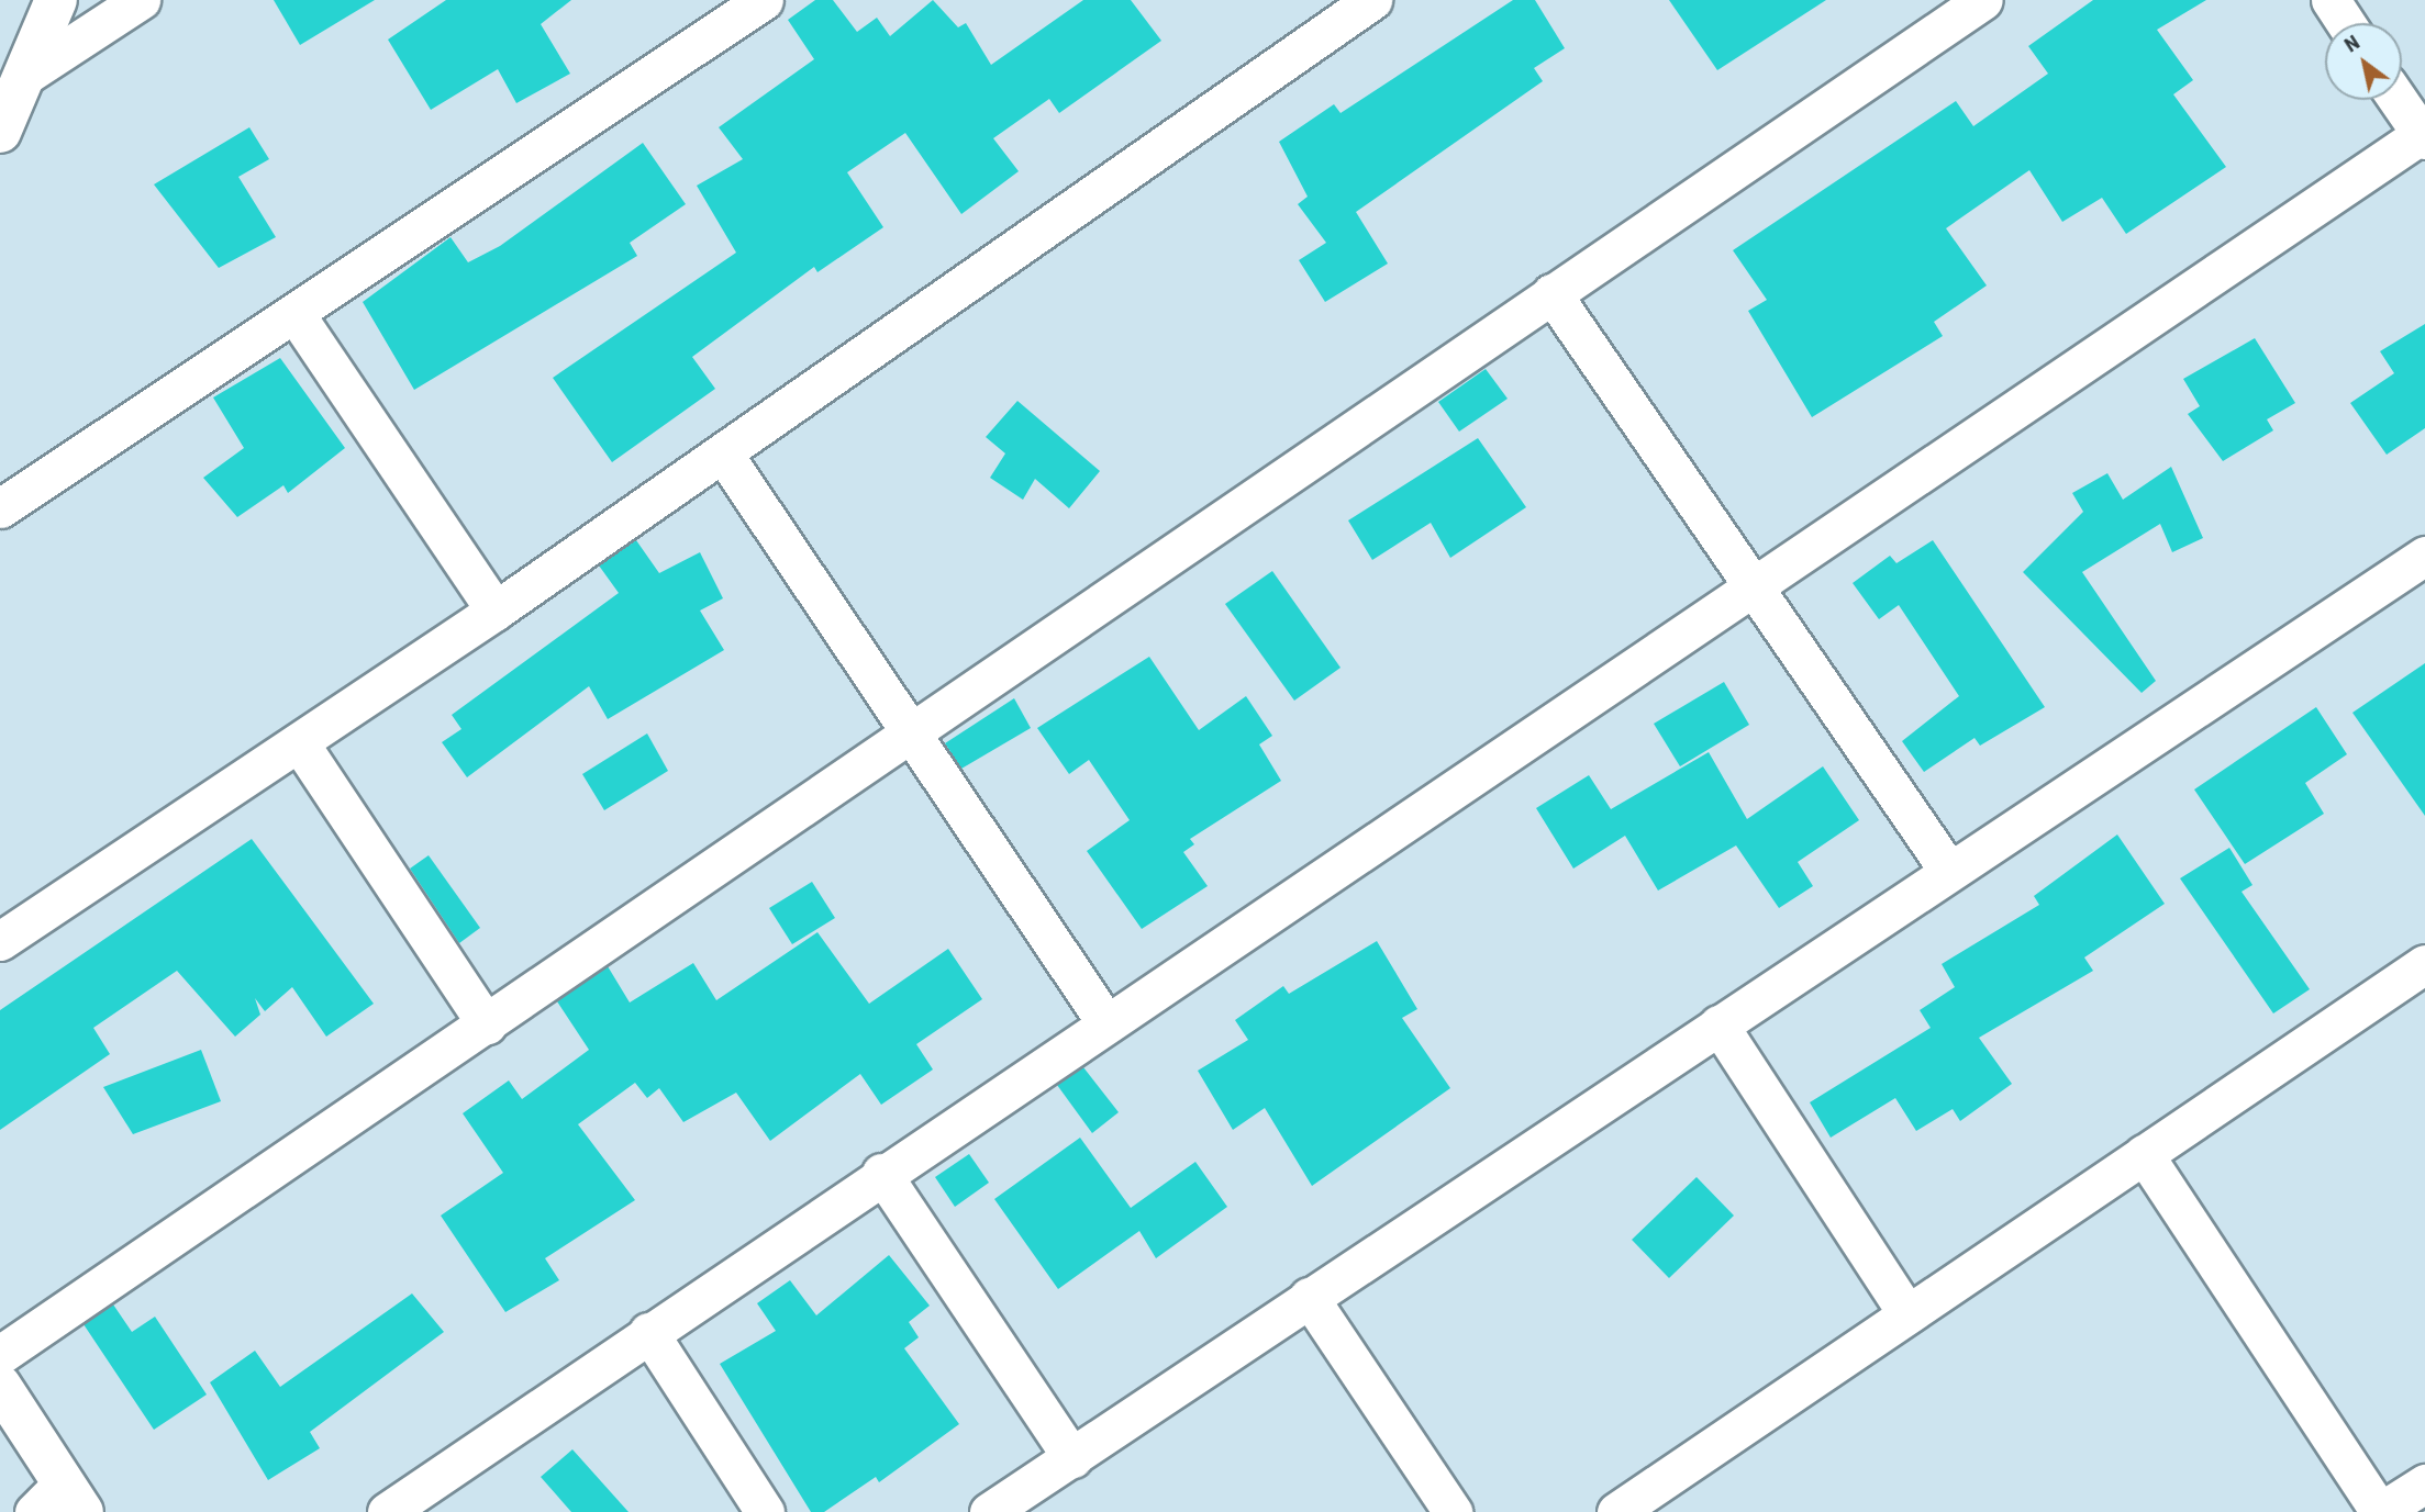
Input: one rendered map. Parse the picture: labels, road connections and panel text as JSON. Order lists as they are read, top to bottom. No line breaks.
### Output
{"north":"top left"}
